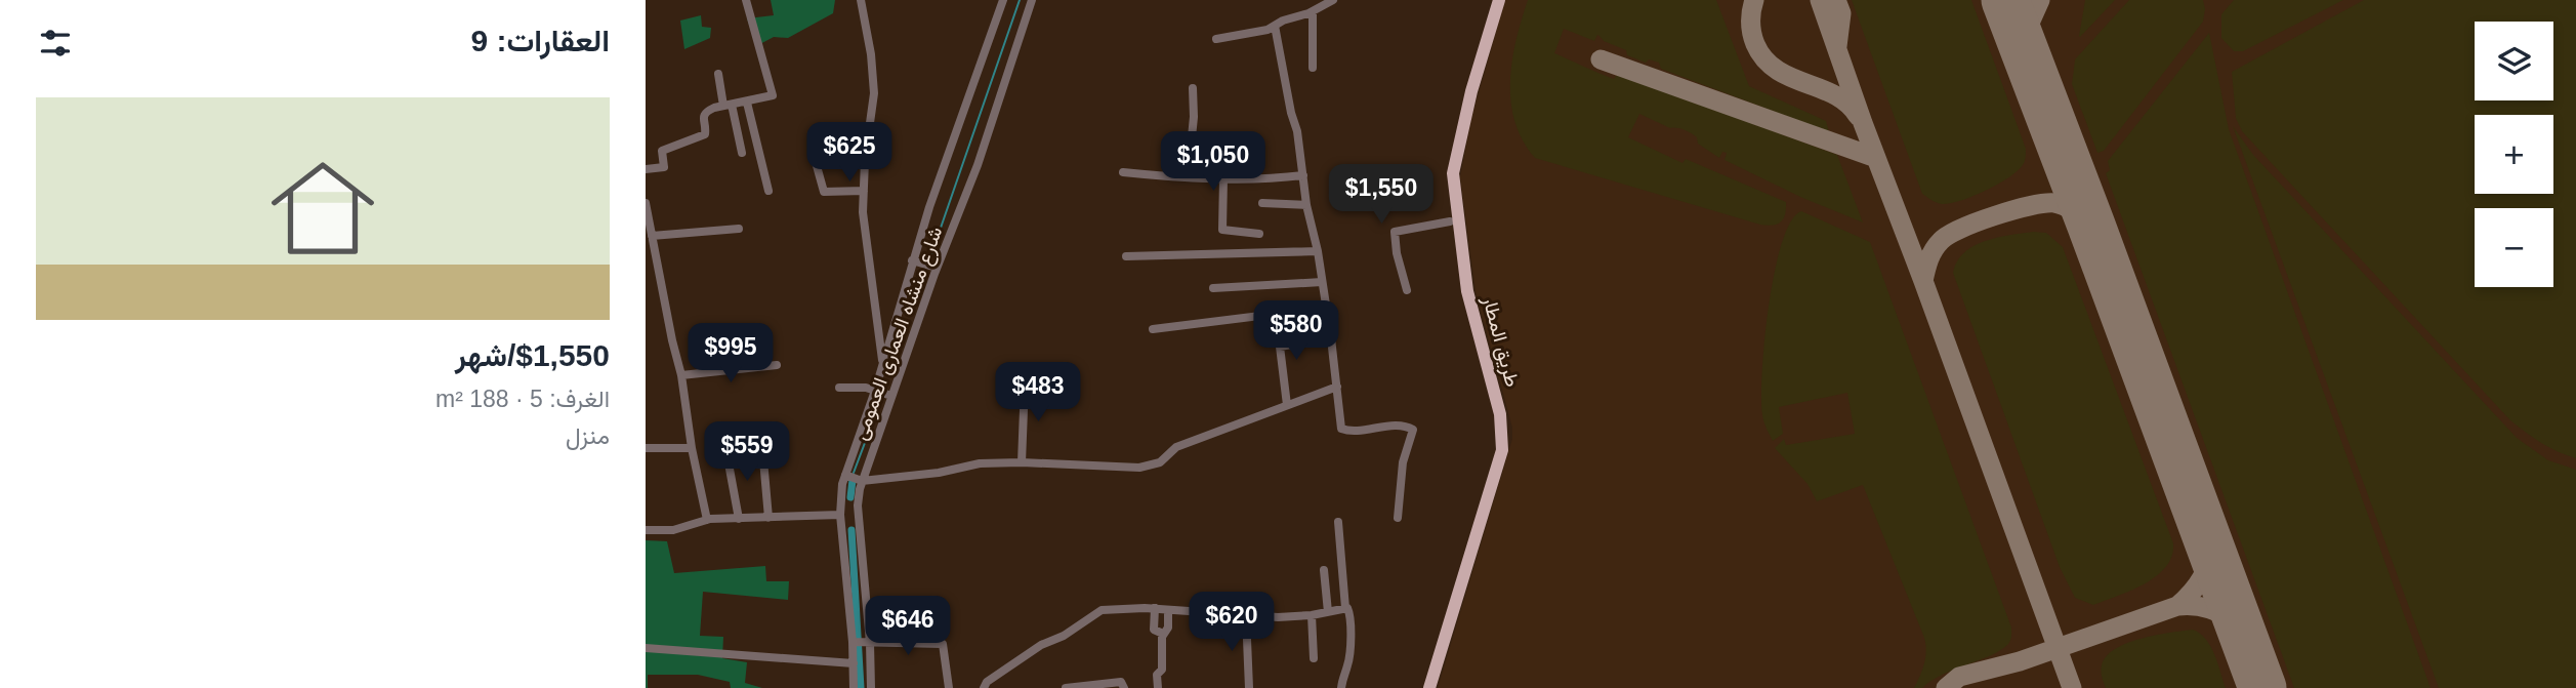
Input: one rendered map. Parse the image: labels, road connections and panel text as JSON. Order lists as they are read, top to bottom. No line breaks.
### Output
{"streets":{"main road":["طريق المطار"],"street":["شارع منشاه العمارى العمومى"]},"page":{"heading":"العقارات: 9","map_buttons":["+","−"],"list":[{"name":"$1,550/شهر","note":"الغرف: 5 · 188 m² · منزل"}],"price":["$625","$1,050","$1,550","$580","$995","$483","$559","$620","$646"]}}
